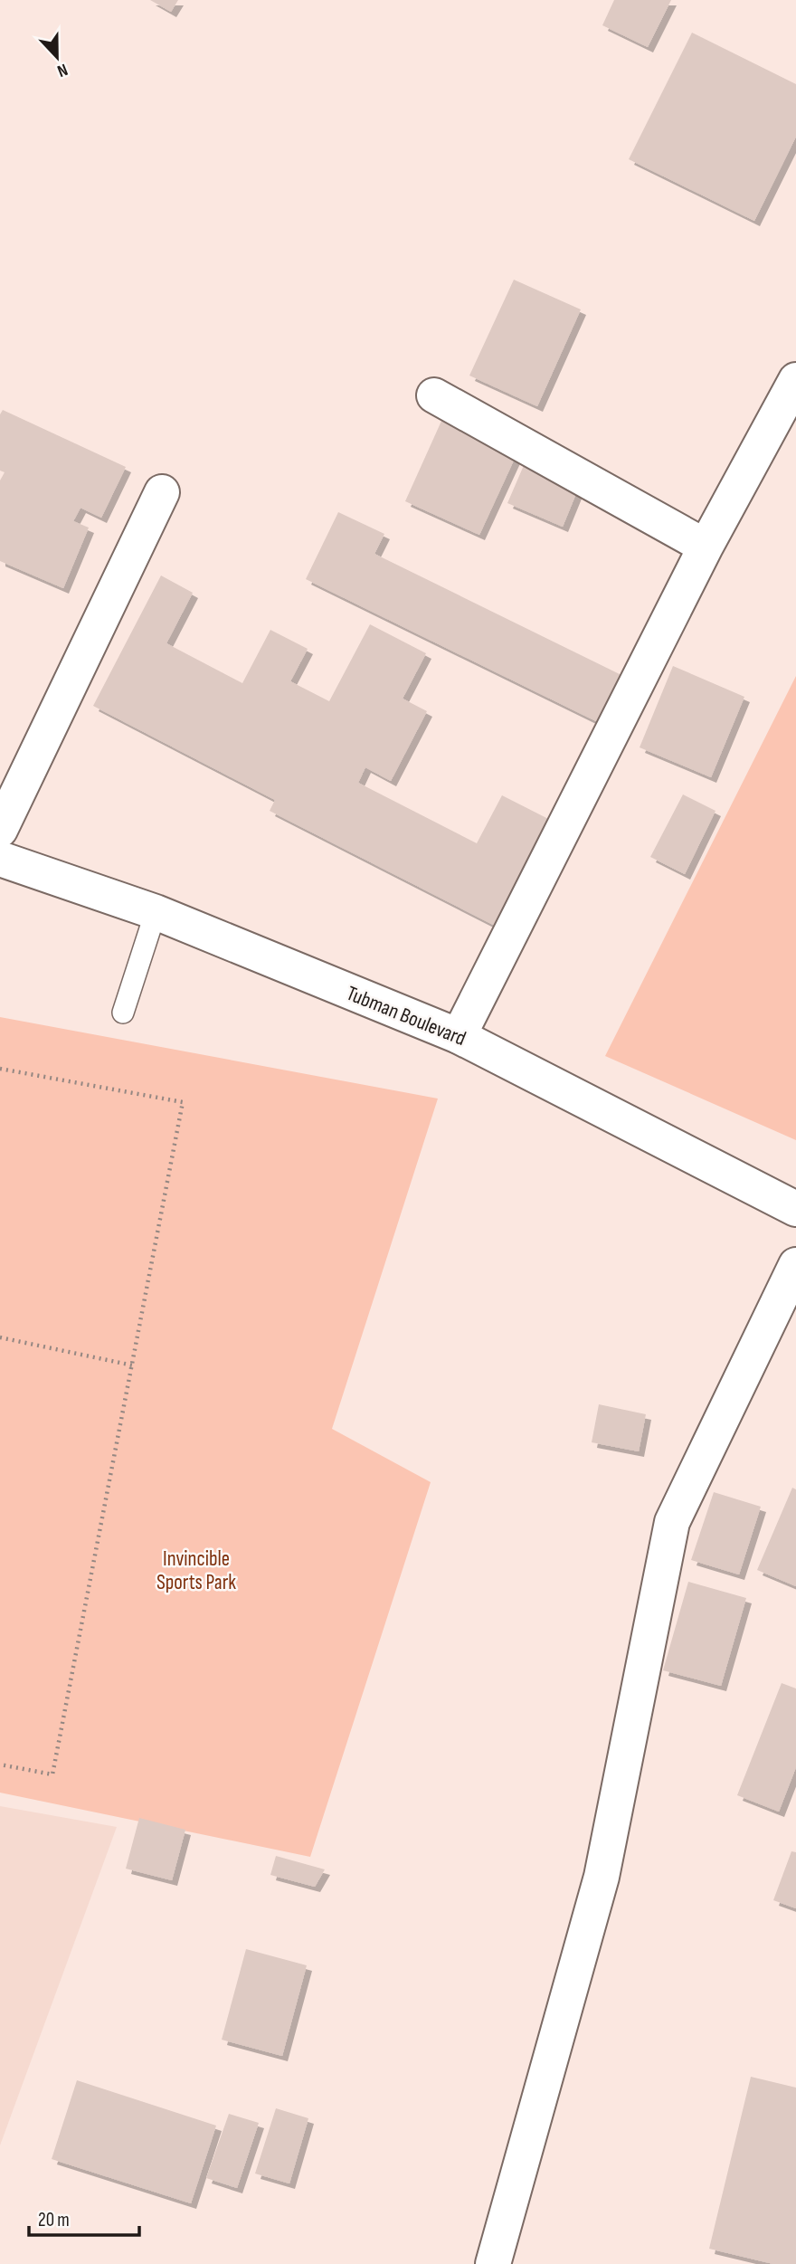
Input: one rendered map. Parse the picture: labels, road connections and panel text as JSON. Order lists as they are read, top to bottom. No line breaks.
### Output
{"streets":{"main road":["Tubman Boulevard"]},"parks":["Invincible Sports Park"],"scale_bar":"20 m","north":"bottom"}
